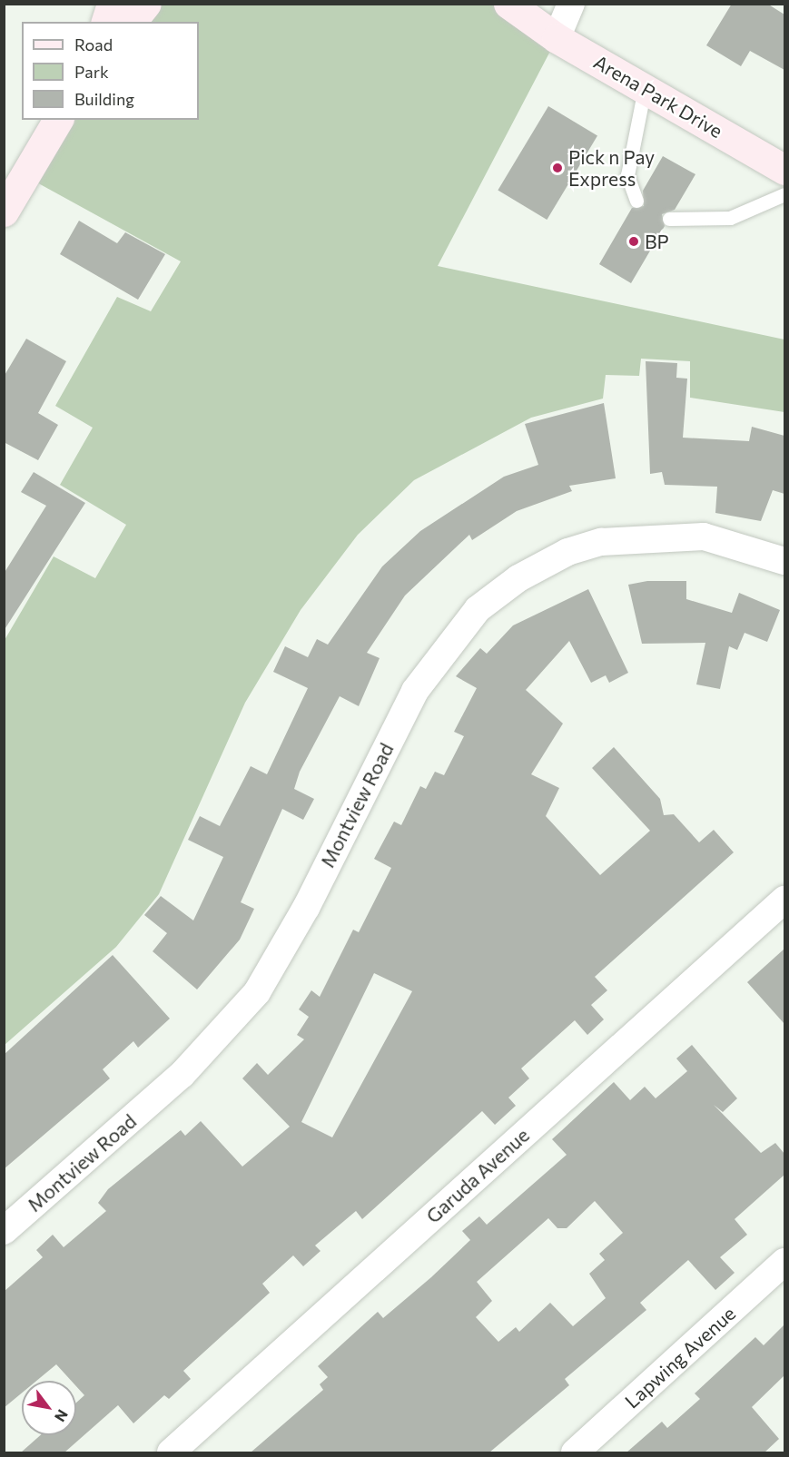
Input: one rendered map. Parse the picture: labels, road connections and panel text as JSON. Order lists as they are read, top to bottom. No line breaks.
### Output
{"streets":{"street":["Arena Park Drive","Montview Road","Garuda Avenue","Lapwing Avenue"]},"places":["Pick n Pay Express","BP"],"legend":["Road","Park","Building"],"north":"bottom right"}
